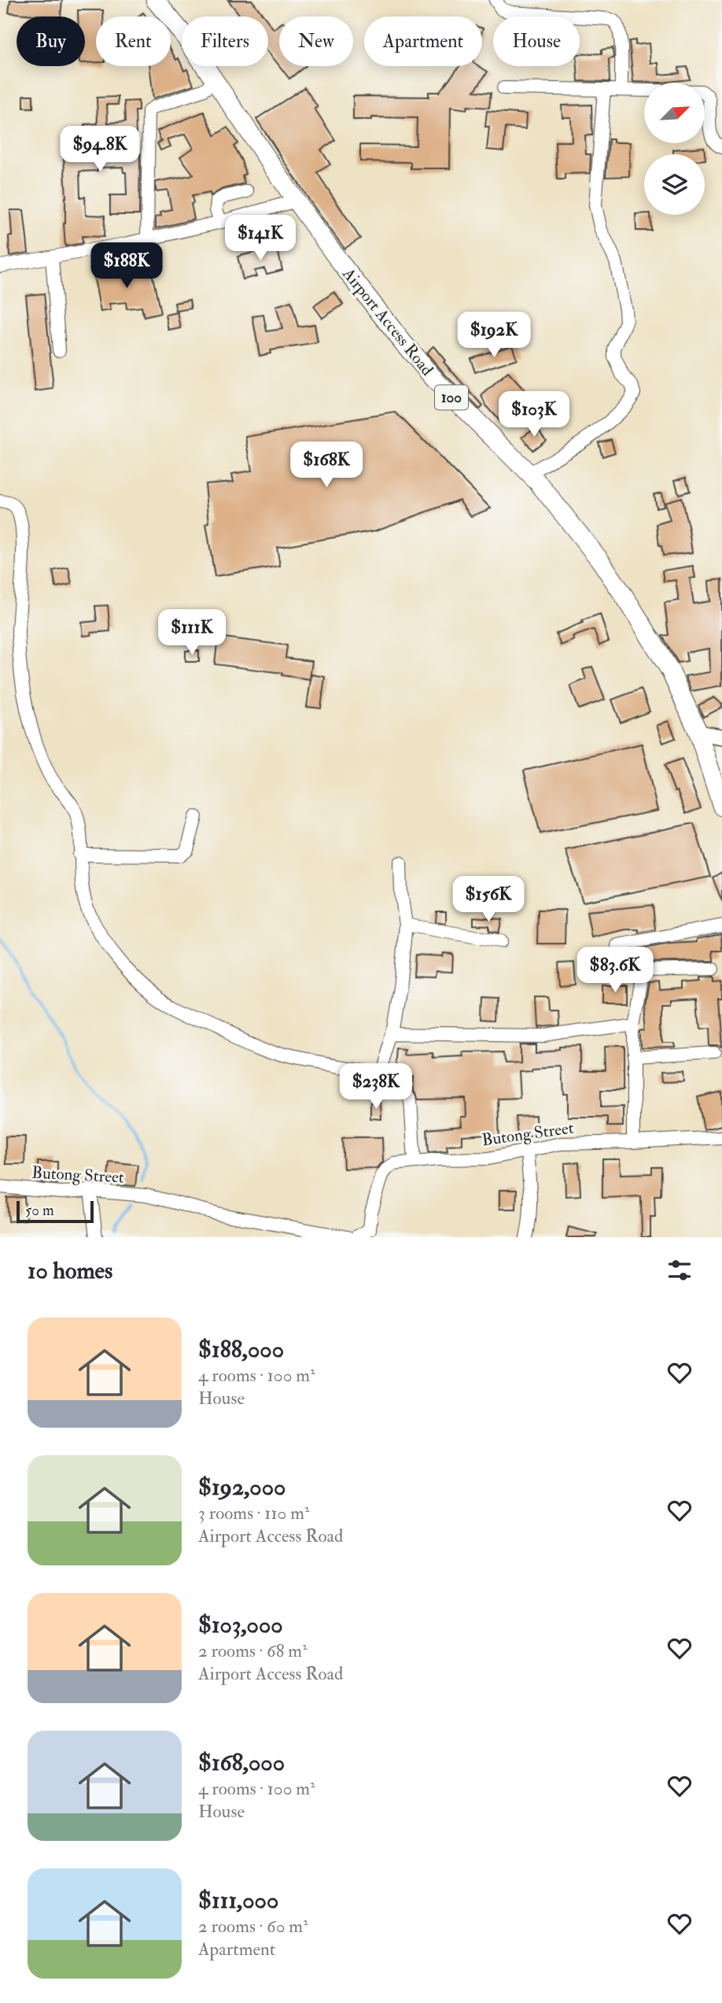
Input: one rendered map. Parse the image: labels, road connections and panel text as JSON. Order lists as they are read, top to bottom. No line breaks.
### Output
{"streets":{"main road":["Airport Access Road","100"],"street":["Butong Street"]},"scale_bar":"50 m","north":"top right","page":{"chip":["Buy","Rent","Filters","New","Apartment","House"],"price":["$94.8K","$141K","$188K","$192K","$103K","$168K","$111K","$156K","$83.6K","$238K"],"scale":"50 m","heading":"10 homes","list":[{"name":"$188,000","note":"4 rooms · 100 m² · House"},{"name":"$192,000","note":"3 rooms · 110 m² · Airport Access Road"},{"name":"$103,000","note":"2 rooms · 68 m² · Airport Access Road"},{"name":"$168,000","note":"4 rooms · 100 m² · House"},{"name":"$111,000","note":"2 rooms · 60 m² · Apartment"}]}}
